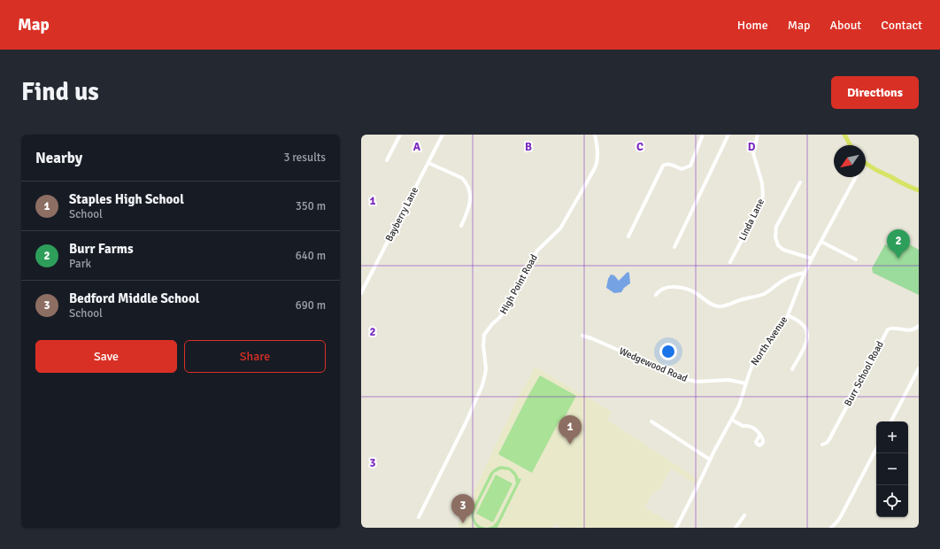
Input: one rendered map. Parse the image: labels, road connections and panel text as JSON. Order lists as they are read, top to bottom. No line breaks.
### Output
{"streets":{"street":["Bayberry Lane","Linda Lane","High Point Road","North Avenue","Wedgewood Road","Burr School Road"]},"crossings":[["North Avenue","Wedgewood Road"]],"north":"bottom left","page":{"header":"Map","nav":["Home","Map","About","Contact"],"buttons":["Directions",["Save","Share"]],"title":"Find us","heading":["Nearby","3 results"],"list":[{"mark":"1","name":"Staples High School","note":"School","value":"350 m"},{"mark":"2","name":"Burr Farms","note":"Park","value":"640 m"},{"mark":"3","name":"Bedford Middle School","note":"School","value":"690 m"}],"pins":["2","1","3"],"map_buttons":["+","−"]},"grid":{"columns":["A","B","C","D"],"rows":["1","2","3"]}}
